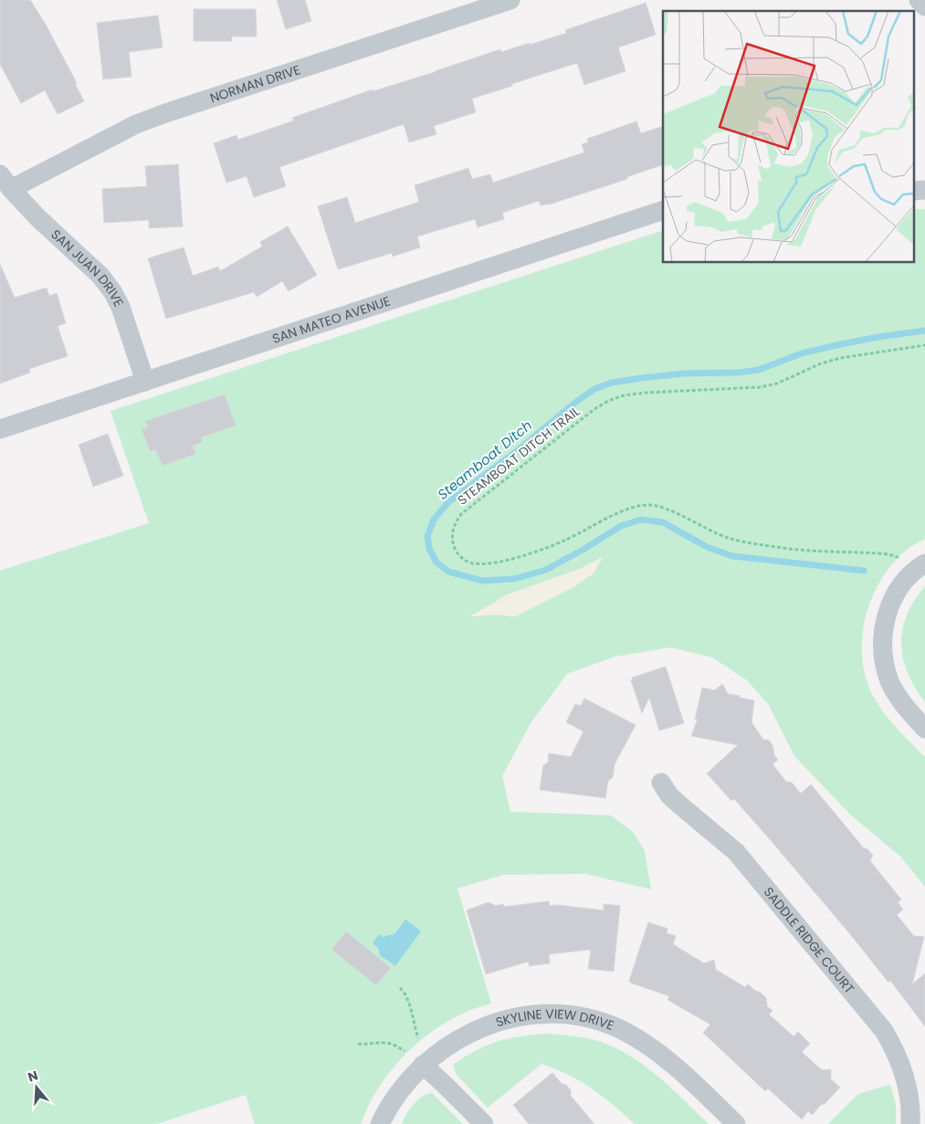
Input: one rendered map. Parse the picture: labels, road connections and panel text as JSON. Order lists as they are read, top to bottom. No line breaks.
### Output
{"streets":{"street":["NORMAN DRIVE","SAN JUAN DRIVE","SAN MATEO AVENUE","SADDLE RIDGE COURT","SKYLINE VIEW DRIVE"],"path":["STEAMBOAT DITCH TRAIL"]},"crossings":[["NORMAN DRIVE","SAN JUAN DRIVE"],["SAN JUAN DRIVE","SAN MATEO AVENUE"]],"water":["Steamboat Ditch"],"north":"top"}
